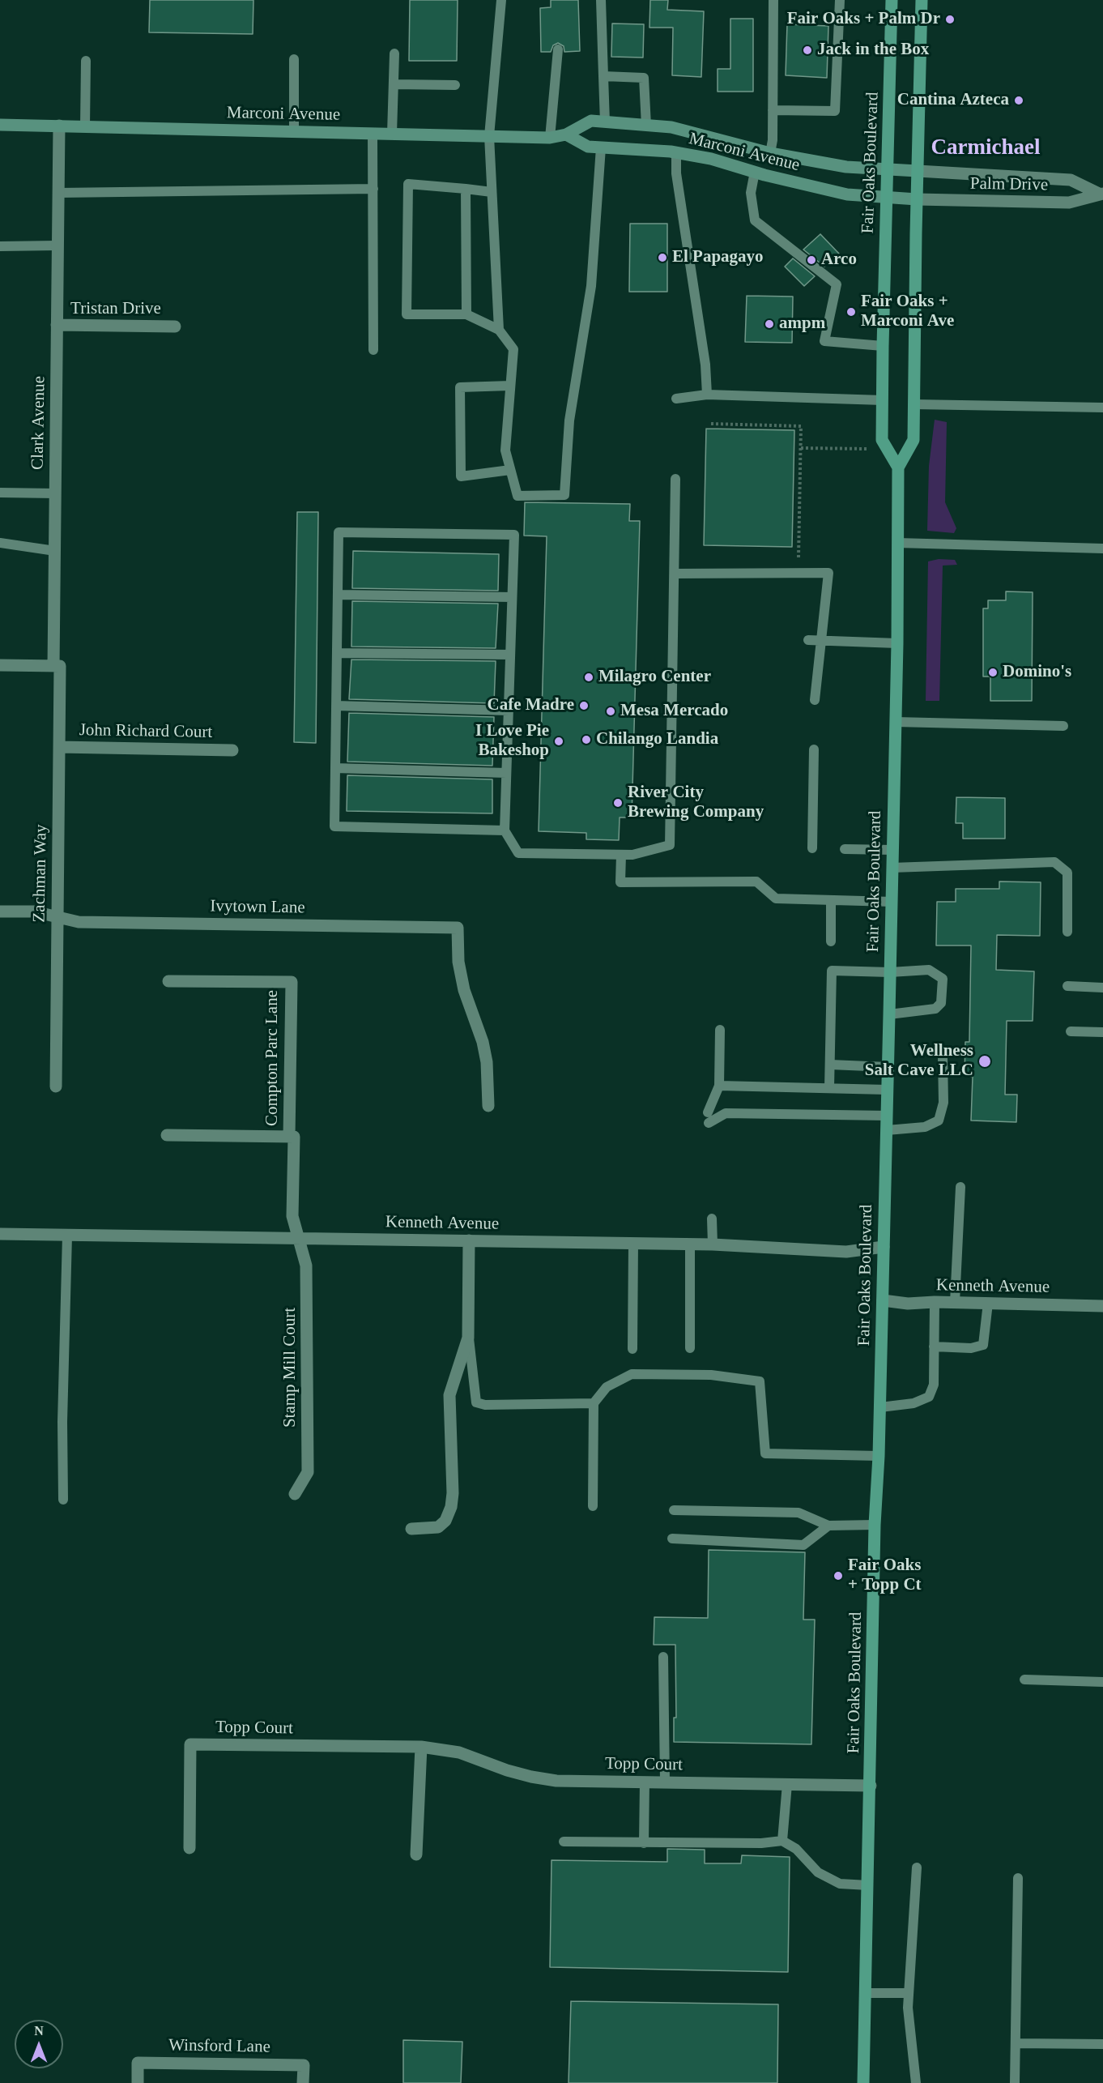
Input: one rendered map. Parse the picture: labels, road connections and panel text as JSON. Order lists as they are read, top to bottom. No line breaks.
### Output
{"streets":{"main road":["Marconi Avenue","Fair Oaks Boulevard","Palm Drive"],"street":["Tristan Drive","Clark Avenue","John Richard Court","Zachman Way","Ivytown Lane","Compton Parc Lane","Kenneth Avenue","Stamp Mill Court","Topp Court","Winsford Lane"]},"crossings":[["Marconi Avenue","Fair Oaks Boulevard"],["Marconi Avenue","Palm Drive"],["Marconi Avenue","Clark Avenue"],["Fair Oaks Boulevard","Palm Drive"],["Fair Oaks Boulevard","Kenneth Avenue"],["Fair Oaks Boulevard","Topp Court"],["Tristan Drive","Clark Avenue"],["Clark Avenue","Zachman Way"],["John Richard Court","Zachman Way"],["Zachman Way","Ivytown Lane"],["Compton Parc Lane","Kenneth Avenue"],["Compton Parc Lane","Stamp Mill Court"],["Kenneth Avenue","Stamp Mill Court"]],"districts":["Carmichael"],"places":["Fair Oaks + Palm Dr","Jack in the Box","Cantina Azteca","El Papagayo","Arco","Fair Oaks + Marconi Ave","ampm","Domino's","Milagro Center","Cafe Madre","Mesa Mercado","Chilango Landia","I Love Pie Bakeshop","River City Brewing Company","Wellness Salt Cave LLC","Fair Oaks + Topp Ct"],"north":"top"}
